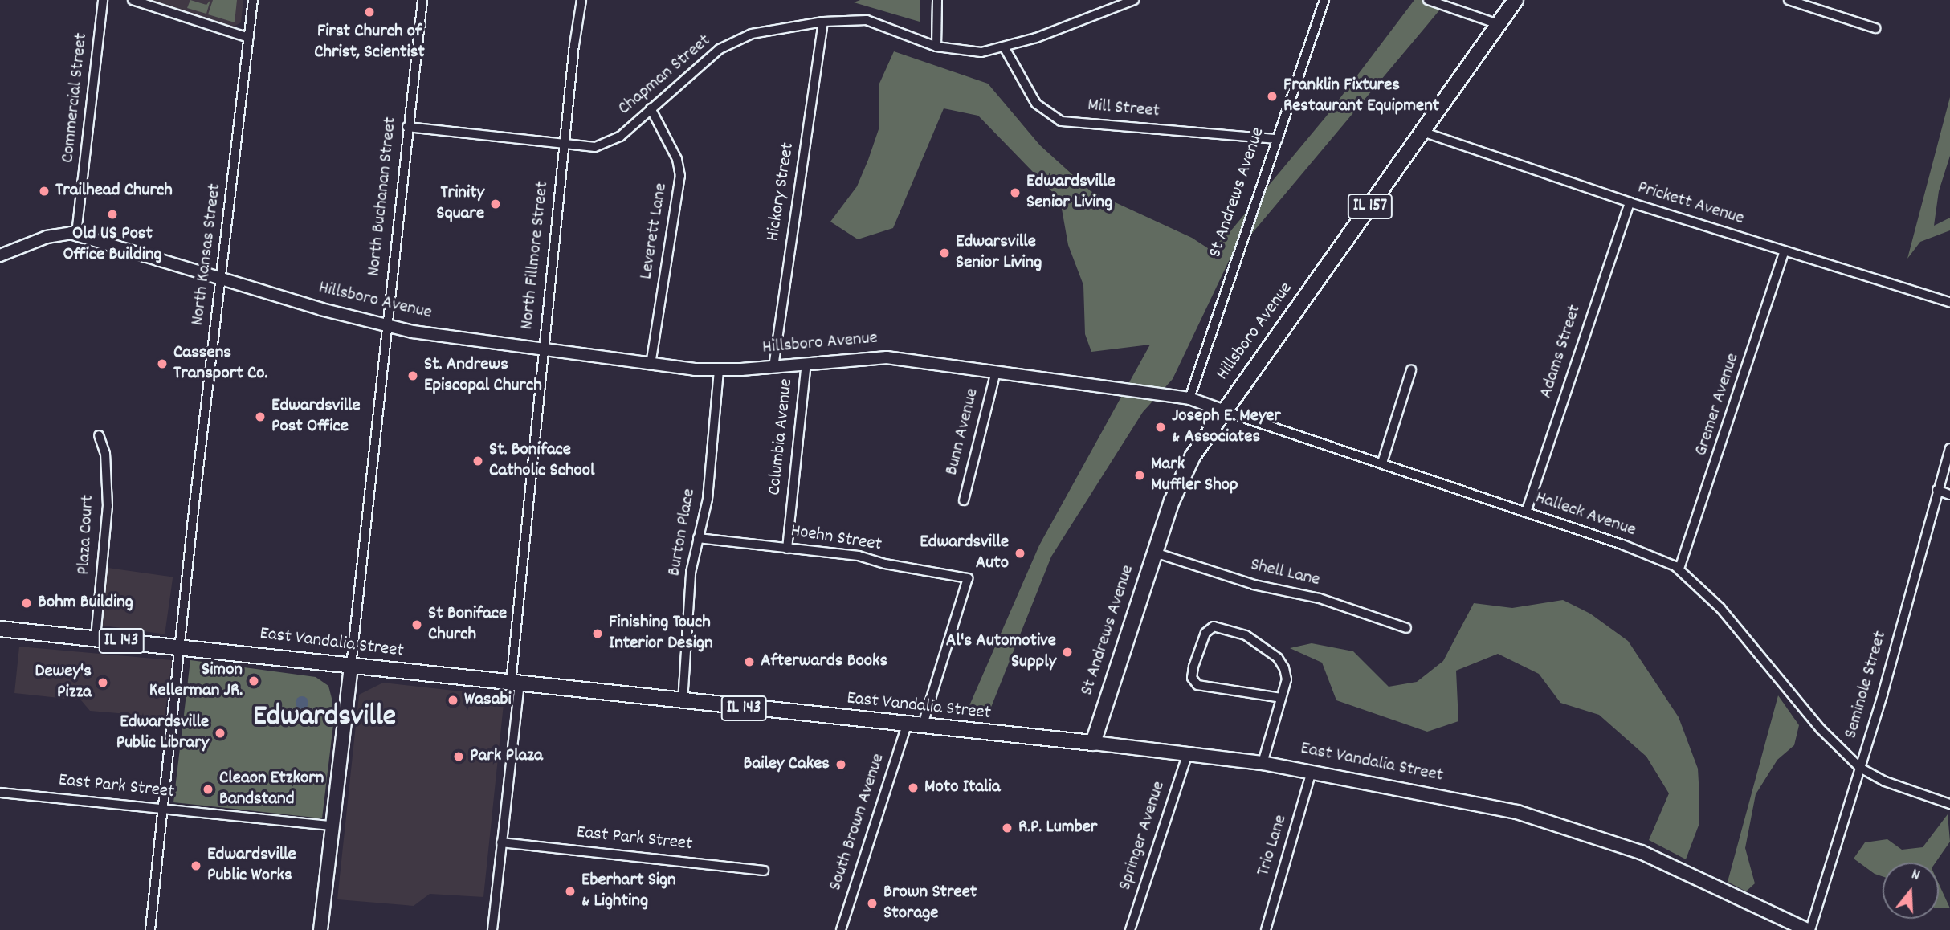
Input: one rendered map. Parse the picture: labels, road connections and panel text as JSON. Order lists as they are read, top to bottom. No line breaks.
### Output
{"streets":{"main road":["St Andrews Avenue","IL 157","Hillsboro Avenue","IL 143","East Vandalia Street"],"street":["Chapman Street","Commercial Street","Mill Street","Hickory Street","North Buchanan Street","Prickett Avenue","Leverett Lane","North Kansas Street","North Fillmore Street","Adams Street","Gremer Avenue","Bunn Avenue","Columbia Avenue","Halleck Avenue","Burton Place","Plaza Court","Hoehn Street","Shell Lane","Seminole Street","East Park Street","South Brown Avenue","Springer Avenue","Trio Lane"]},"crossings":[["Chapman Street","Mill Street"],["Chapman Street","Hickory Street"],["Chapman Street","North Buchanan Street"],["Chapman Street","Leverett Lane"],["Chapman Street","North Fillmore Street"],["Commercial Street","Hillsboro Avenue"],["Mill Street","St Andrews Avenue"],["Hickory Street","Hillsboro Avenue"],["St Andrews Avenue","Hillsboro Avenue"],["St Andrews Avenue","Halleck Avenue"],["St Andrews Avenue","Shell Lane"],["St Andrews Avenue","East Vandalia Street"],["North Buchanan Street","Hillsboro Avenue"],["North Buchanan Street","East Vandalia Street"],["Prickett Avenue","Hillsboro Avenue"],["Prickett Avenue","Adams Street"],["Prickett Avenue","Gremer Avenue"],["Leverett Lane","Hillsboro Avenue"],["North Kansas Street","Hillsboro Avenue"],["North Kansas Street","East Vandalia Street"],["North Kansas Street","East Park Street"],["North Fillmore Street","Hillsboro Avenue"],["North Fillmore Street","East Vandalia Street"],["North Fillmore Street","East Park Street"],["Hillsboro Avenue","Bunn Avenue"],["Hillsboro Avenue","Columbia Avenue"],["Hillsboro Avenue","Halleck Avenue"],["Hillsboro Avenue","Burton Place"],["Adams Street","Halleck Avenue"],["Gremer Avenue","Halleck Avenue"],["Columbia Avenue","Hoehn Street"],["Halleck Avenue","Seminole Street"],["Burton Place","Hoehn Street"],["Burton Place","East Vandalia Street"],["Plaza Court","East Vandalia Street"],["Hoehn Street","East Vandalia Street"],["East Vandalia Street","Seminole Street"],["East Vandalia Street","South Brown Avenue"],["East Vandalia Street","Springer Avenue"],["East Vandalia Street","Trio Lane"]],"districts":["Edwardsville"],"places":["First Church of Christ, Scientist","Franklin Fixtures Restaurant Equipment","Trailhead Church","Edwardsville Senior Living","Trinity Square","Old US Post Office Building","Edwarsville Senior Living","Cassens Transport Co.","St. Andrews Episcopal Church","Edwardsville Post Office","Joseph E. Meyer & Associates","St. Boniface Catholic School","Mark Muffler Shop","Edwardsville Auto","Bohm Building","St Boniface Church","Finishing Touch Interior Design","Al's Automotive Supply","Afterwards Books","Simon Kellerman JR.","Dewey's Pizza","Wasabi","Edwardsville Public Library","Park Plaza","Bailey Cakes","Moto Italia","Cleaon Etzkorn Bandstand","R.P. Lumber","Edwardsville Public Works","Eberhart Sign & Lighting","Brown Street Storage"],"north":"top"}
